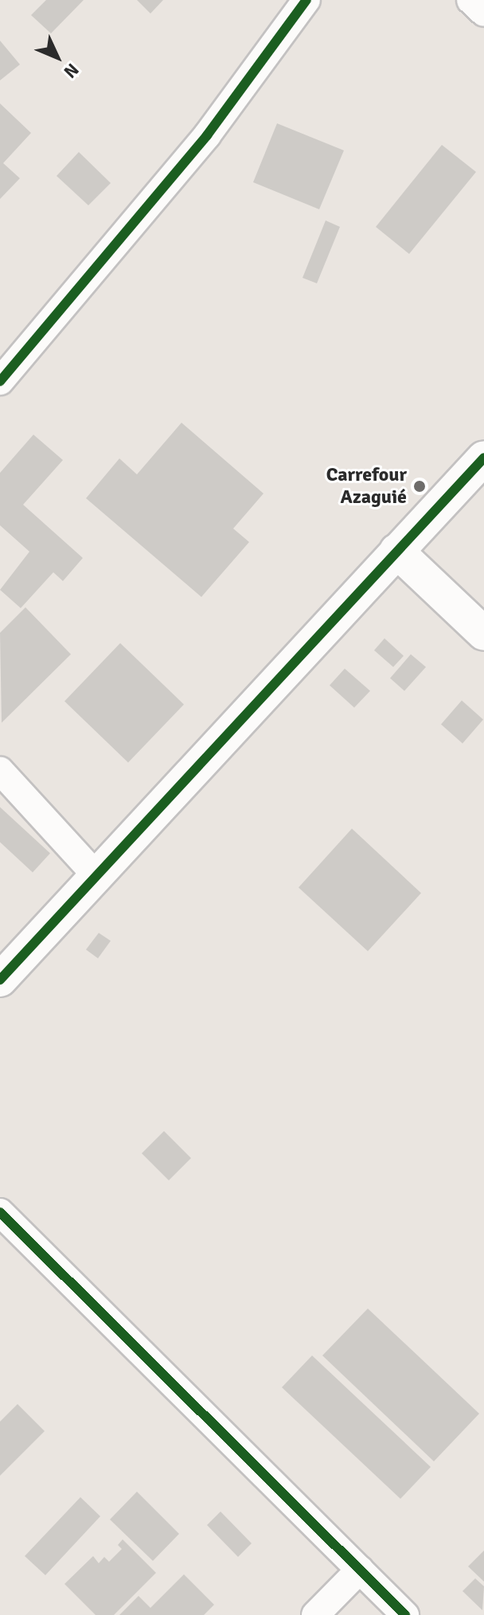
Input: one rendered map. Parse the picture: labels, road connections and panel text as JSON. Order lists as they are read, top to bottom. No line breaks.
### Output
{"places":["Carrefour Azaguié"],"north":"bottom right"}
